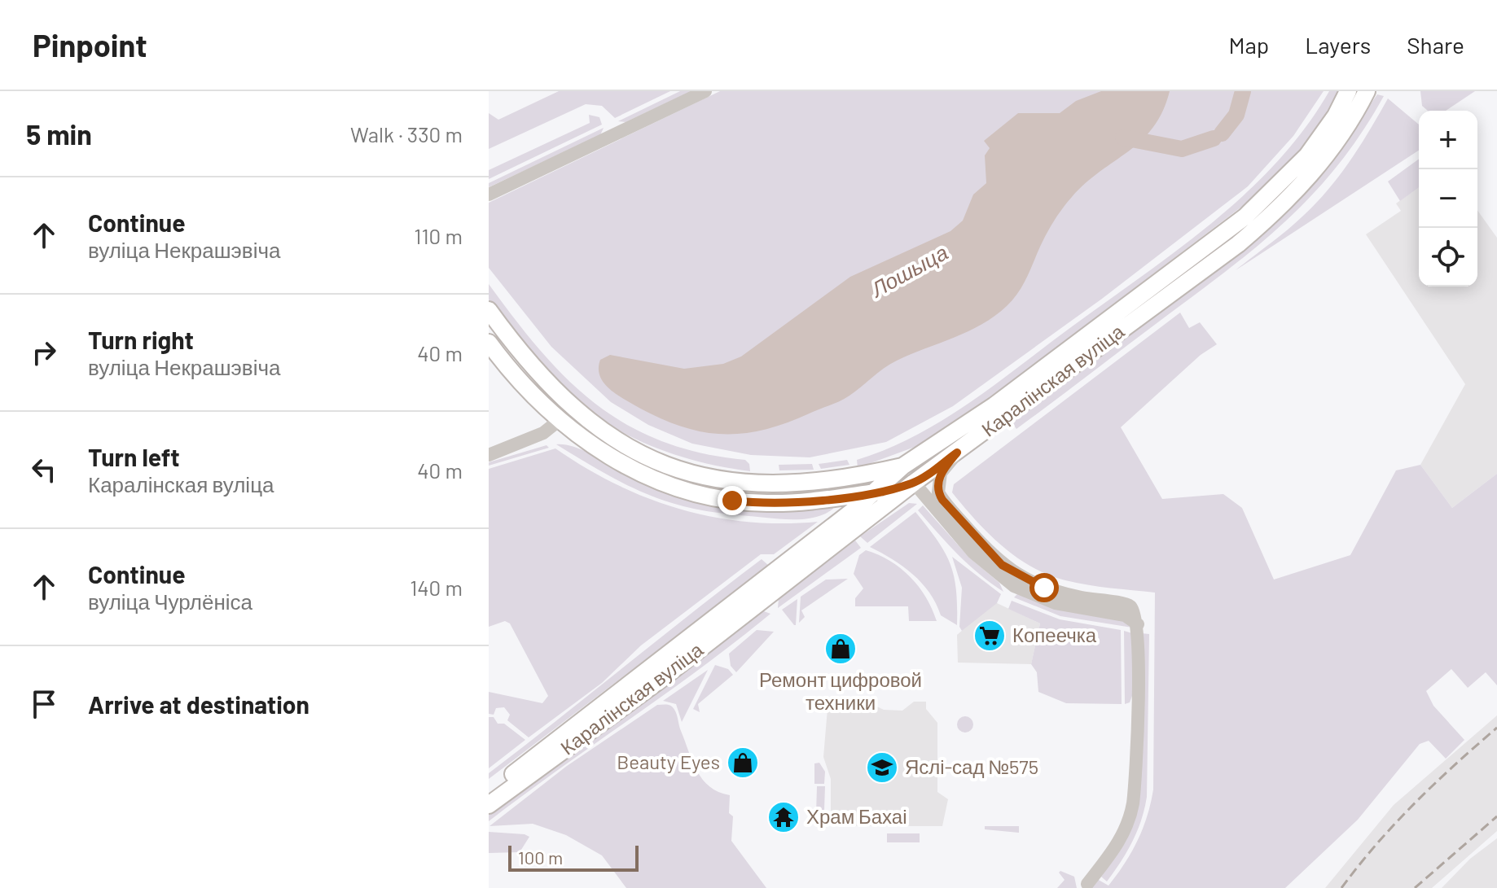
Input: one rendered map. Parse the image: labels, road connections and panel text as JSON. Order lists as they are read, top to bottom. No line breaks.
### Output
{"streets":{"main road":["Каралінская вуліца"]},"water":["Лошыца"],"places":{"supermarket":["Копеечка"],"shop":["Ремонт цифровой техники","Beauty Eyes"],"school or university":["Яслі-сад №575"],"temple":["Храм Бахаі"]},"scale_bar":"100 m","page":{"header":"Pinpoint","nav":["Map","Layers","Share"],"heading":["5 min","Walk · 330 m"],"map_buttons":["+","−"],"list":[["Continue","вуліца Некрашэвіча","110 m"],["Turn right","вуліца Некрашэвіча","40 m"],["Turn left","Каралінская вуліца","40 m"],["Continue","вуліца Чурлёніса","140 m"],"Arrive at destination"],"scale":"100 m"}}
